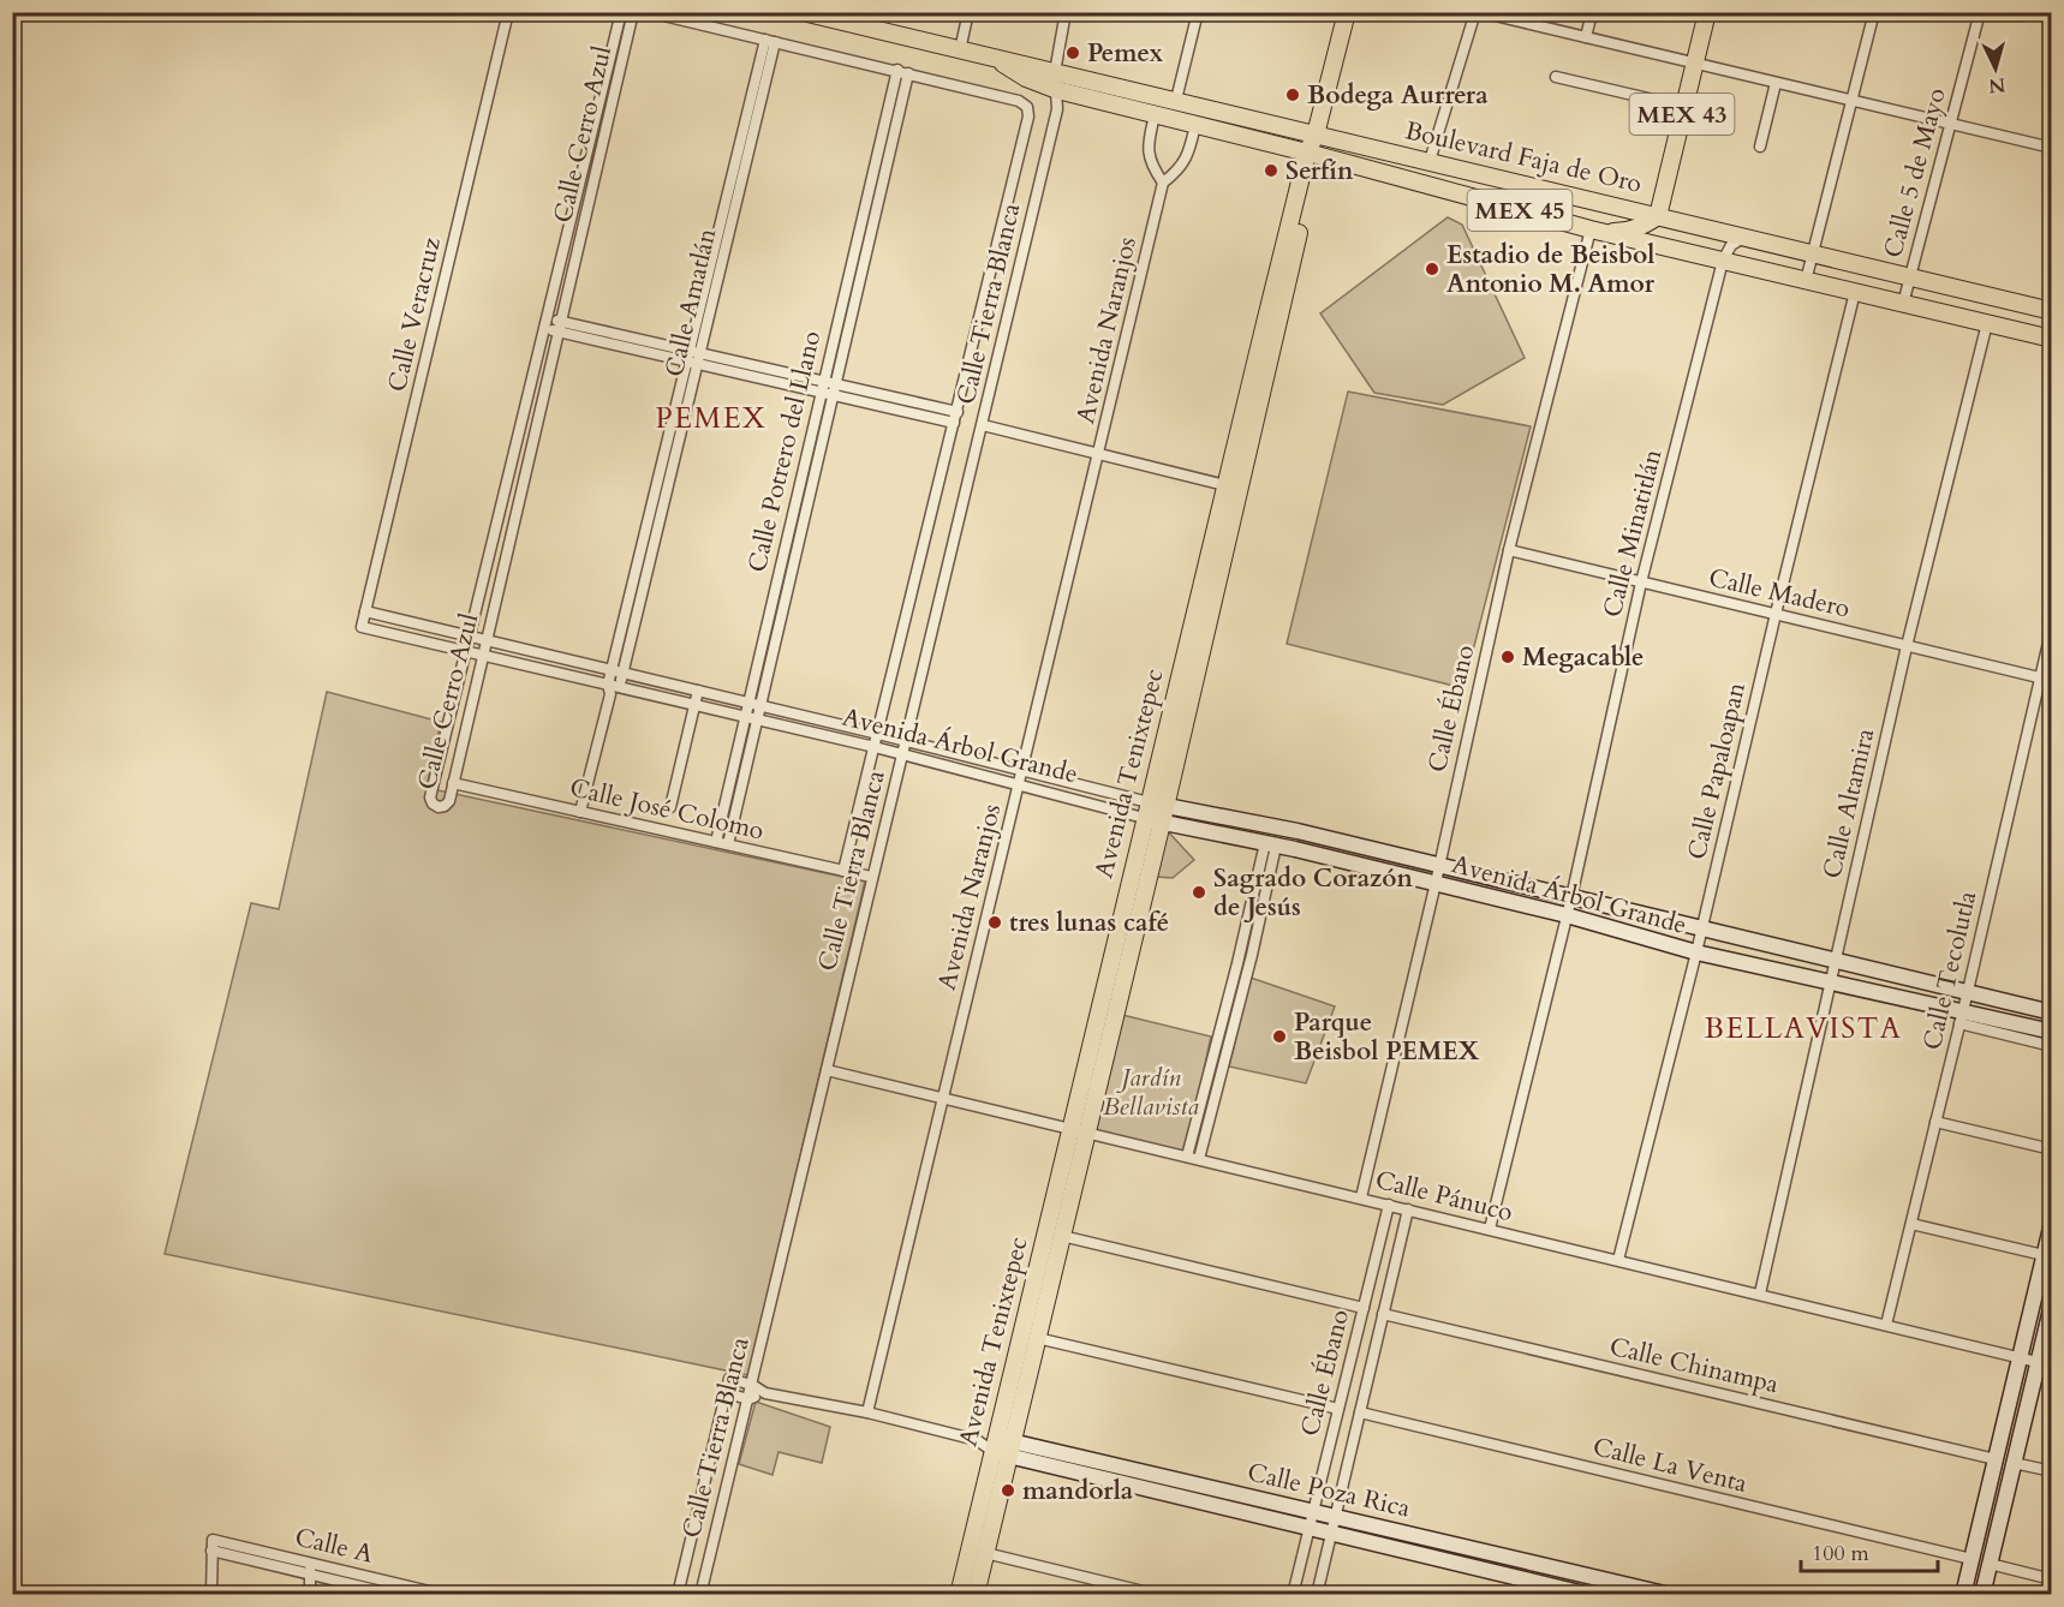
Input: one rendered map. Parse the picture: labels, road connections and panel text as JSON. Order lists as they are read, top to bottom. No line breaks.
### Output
{"streets":{"main road":["MEX 43","Boulevard Faja de Oro","MEX 45","Avenida Tenixtepec"],"street":["Calle Cerro Azul","Calle 5 de Mayo","Calle Amatlán","Calle Tierra Blanca","Calle Veracruz","Avenida Naranjos","Calle Potrero del Llano","Calle Minatitlán","Calle Madero","Calle Ébano","Avenida Árbol Grande","Calle Papaloapan","Calle Altamira","Calle José Colomo","Calle Tecolutla","Calle Pánuco","Calle Chinampa","Calle La Venta","Calle Poza Rica","Calle A"]},"crossings":[["MEX 43","Boulevard Faja de Oro"],["Calle Cerro Azul","Avenida Árbol Grande"],["Calle Cerro Azul","Calle José Colomo"],["Boulevard Faja de Oro","Calle 5 de Mayo"],["Boulevard Faja de Oro","MEX 45"],["Boulevard Faja de Oro","Calle Tierra Blanca"],["Boulevard Faja de Oro","Avenida Naranjos"],["Boulevard Faja de Oro","Calle Minatitlán"],["Boulevard Faja de Oro","Calle Ébano"],["Boulevard Faja de Oro","Calle Papaloapan"],["Boulevard Faja de Oro","Avenida Tenixtepec"],["Boulevard Faja de Oro","Calle Altamira"],["Calle Amatlán","Avenida Árbol Grande"],["Calle Amatlán","Calle José Colomo"],["Calle Tierra Blanca","Avenida Árbol Grande"],["Calle Tierra Blanca","Calle José Colomo"],["Calle Tierra Blanca","Calle Pánuco"],["Calle Tierra Blanca","Calle Poza Rica"],["Calle Veracruz","Avenida Árbol Grande"],["Avenida Naranjos","Avenida Árbol Grande"],["Avenida Naranjos","Calle Pánuco"],["Avenida Naranjos","Calle Poza Rica"],["Calle Potrero del Llano","Avenida Árbol Grande"],["Calle Potrero del Llano","Calle José Colomo"],["Calle Minatitlán","Calle Madero"],["Calle Minatitlán","Avenida Árbol Grande"],["Calle Minatitlán","Calle Pánuco"],["Calle Madero","Calle Ébano"],["Calle Madero","Calle Papaloapan"],["Calle Madero","Calle Altamira"],["Calle Madero","Calle Tecolutla"],["Calle Ébano","Avenida Árbol Grande"],["Calle Ébano","Calle Pánuco"],["Calle Ébano","Calle Chinampa"],["Calle Ébano","Calle La Venta"],["Calle Ébano","Calle Poza Rica"],["Avenida Árbol Grande","Calle Papaloapan"],["Avenida Árbol Grande","Avenida Tenixtepec"],["Avenida Árbol Grande","Calle Altamira"],["Avenida Árbol Grande","Calle Tecolutla"],["Calle Papaloapan","Calle Pánuco"],["Avenida Tenixtepec","Calle Pánuco"],["Avenida Tenixtepec","Calle Poza Rica"],["Calle Altamira","Calle Pánuco"],["Calle Tecolutla","Calle Pánuco"]],"districts":["PEMEX","BELLAVISTA"],"parks":["Jardín Bellavista"],"places":["Pemex","Bodega Aurrera","Serfín","Estadio de Beisbol Antonio M. Amor","Megacable","Sagrado Corazón de Jesús","tres lunas café","Parque Beisbol PEMEX","mandorla"],"scale_bar":"100 m","north":"bottom"}
